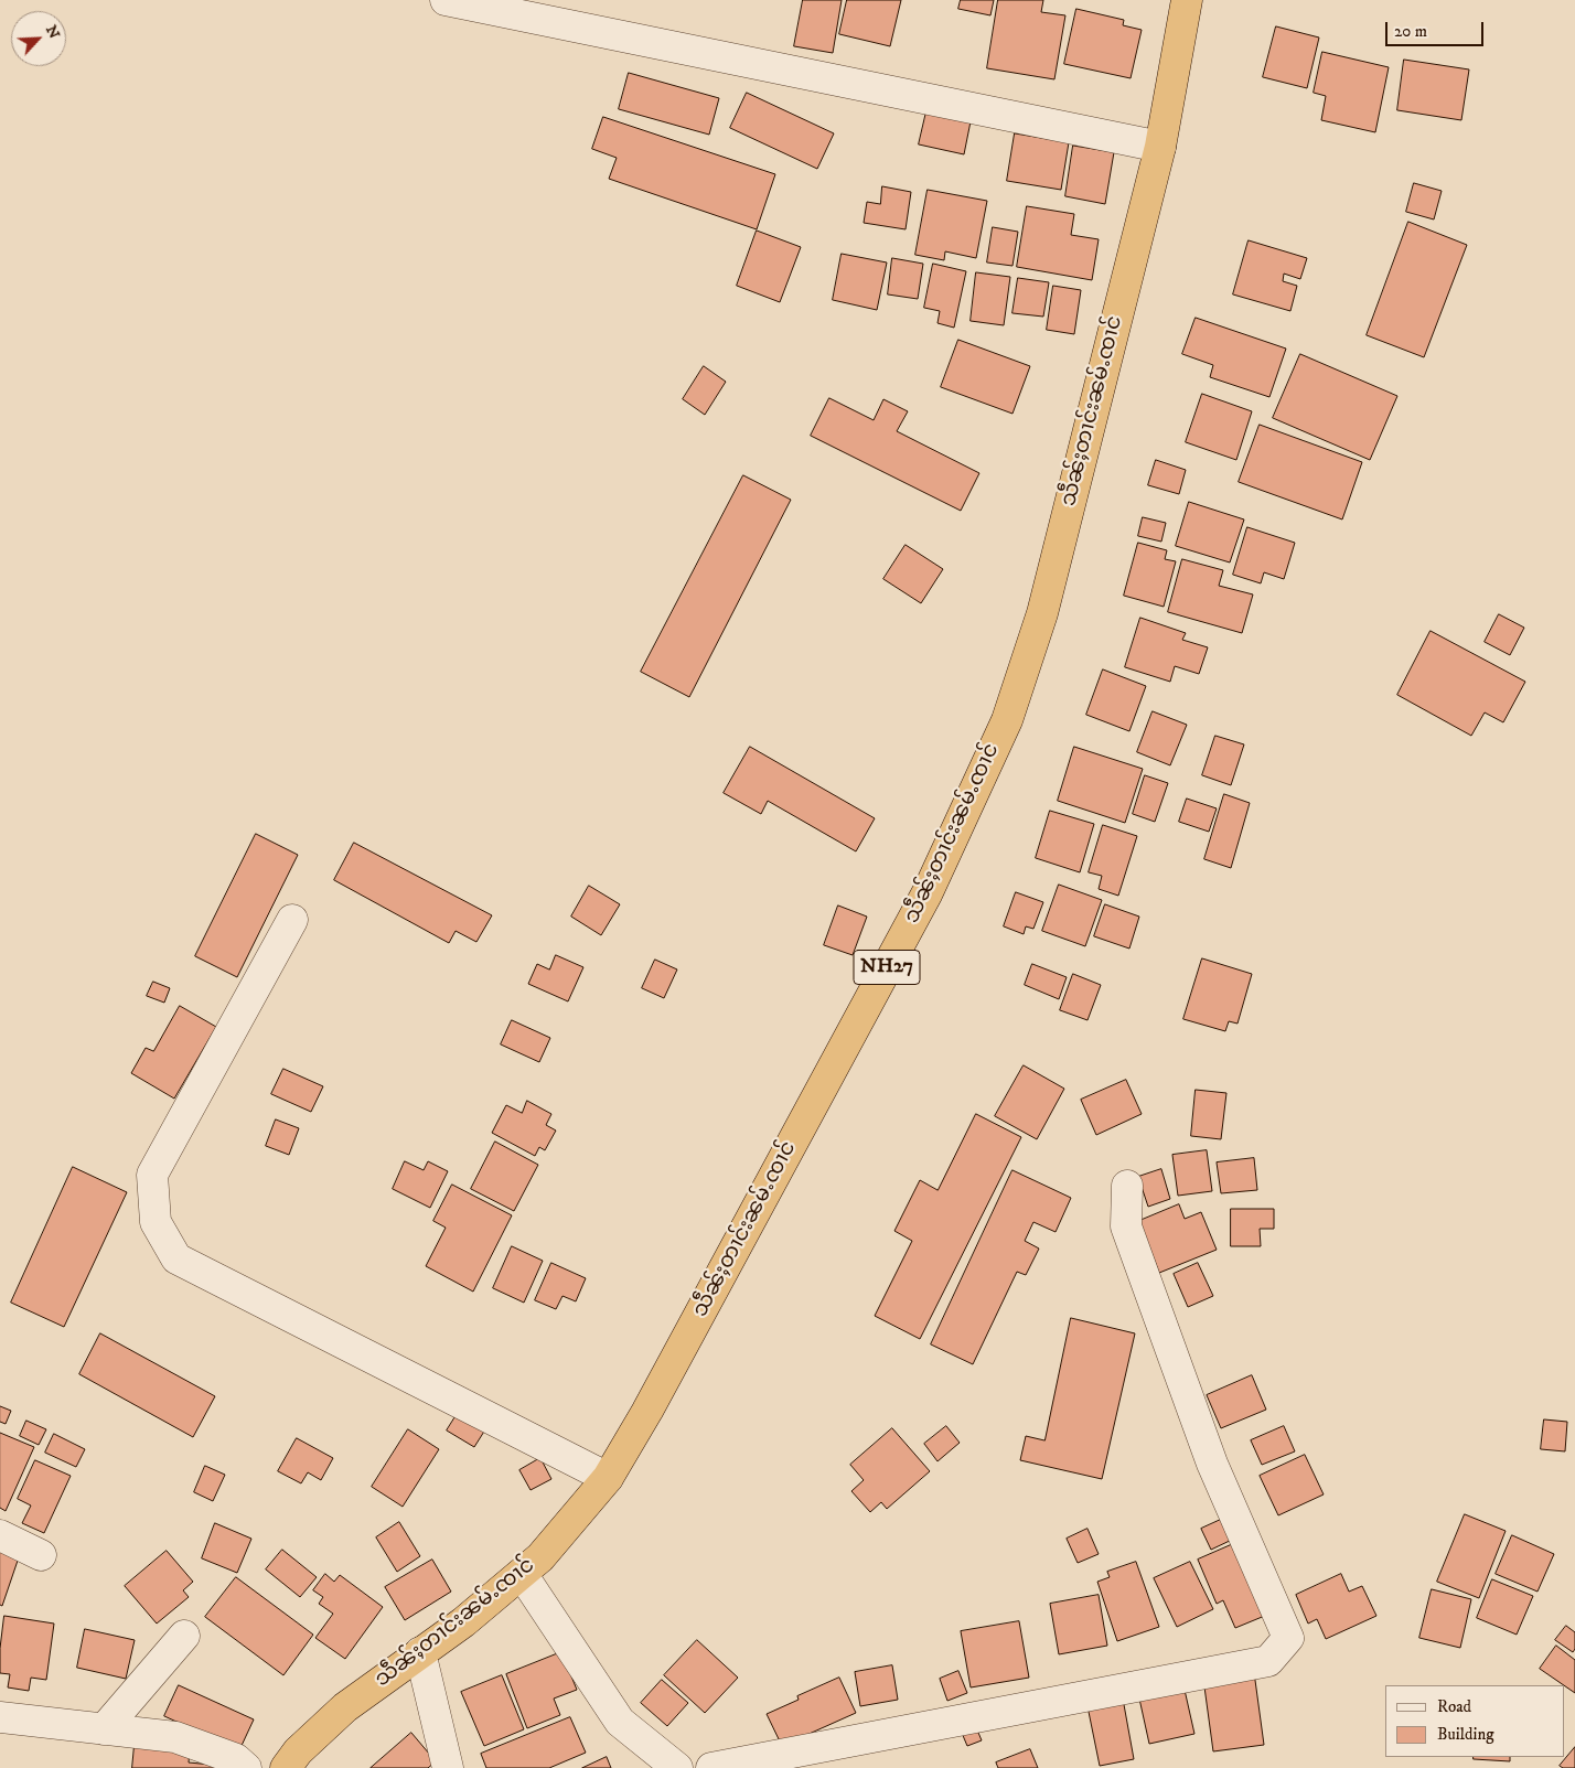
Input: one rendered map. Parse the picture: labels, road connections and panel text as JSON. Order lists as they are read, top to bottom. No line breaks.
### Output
{"streets":{"highway":["သဵၼ်ႈတၢင်းၼမ်ႉၸၢင်","NH27"]},"legend":["Road","Building"],"scale_bar":"20 m","north":"top right"}
